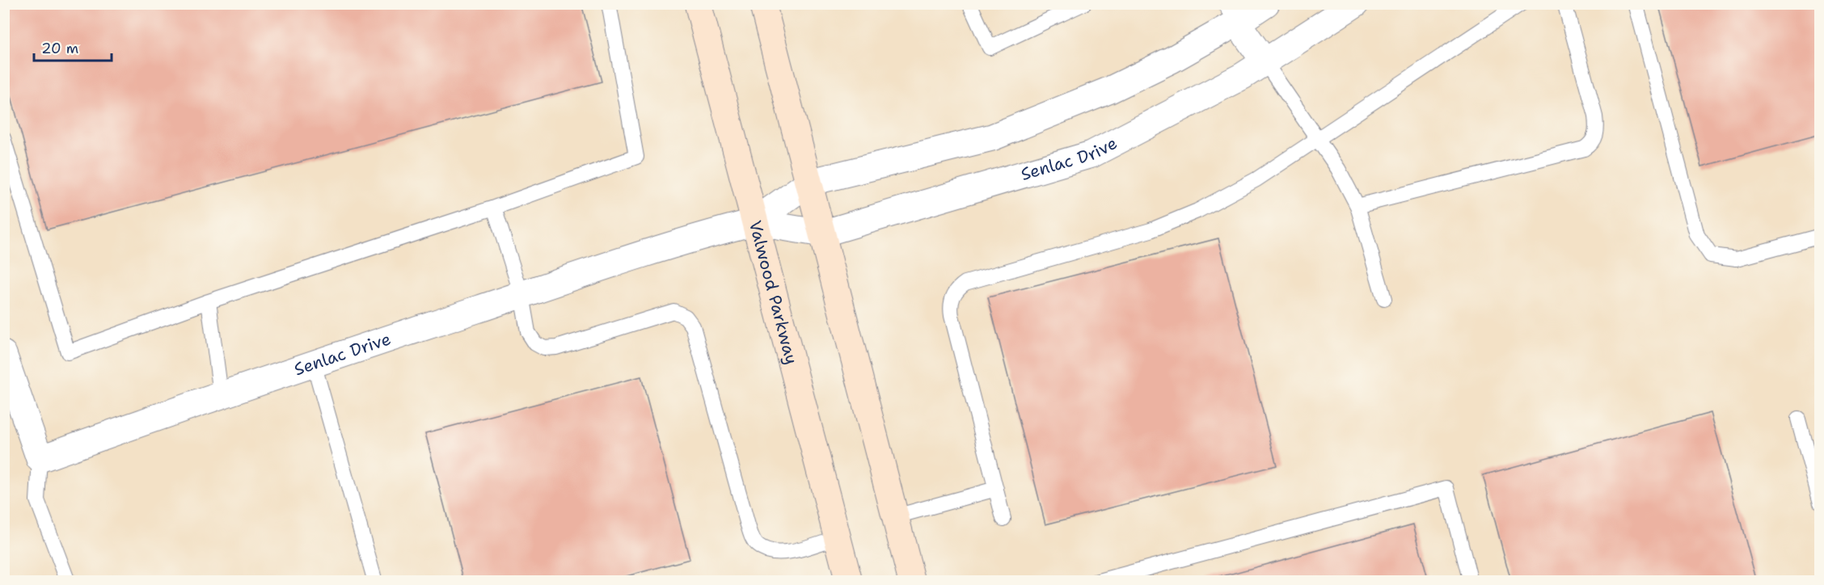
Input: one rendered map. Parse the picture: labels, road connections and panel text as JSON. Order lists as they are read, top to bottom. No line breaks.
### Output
{"streets":{"main road":["Valwood Parkway"],"street":["Senlac Drive"]},"crossings":[["Senlac Drive","Valwood Parkway"]],"scale_bar":"20 m"}
